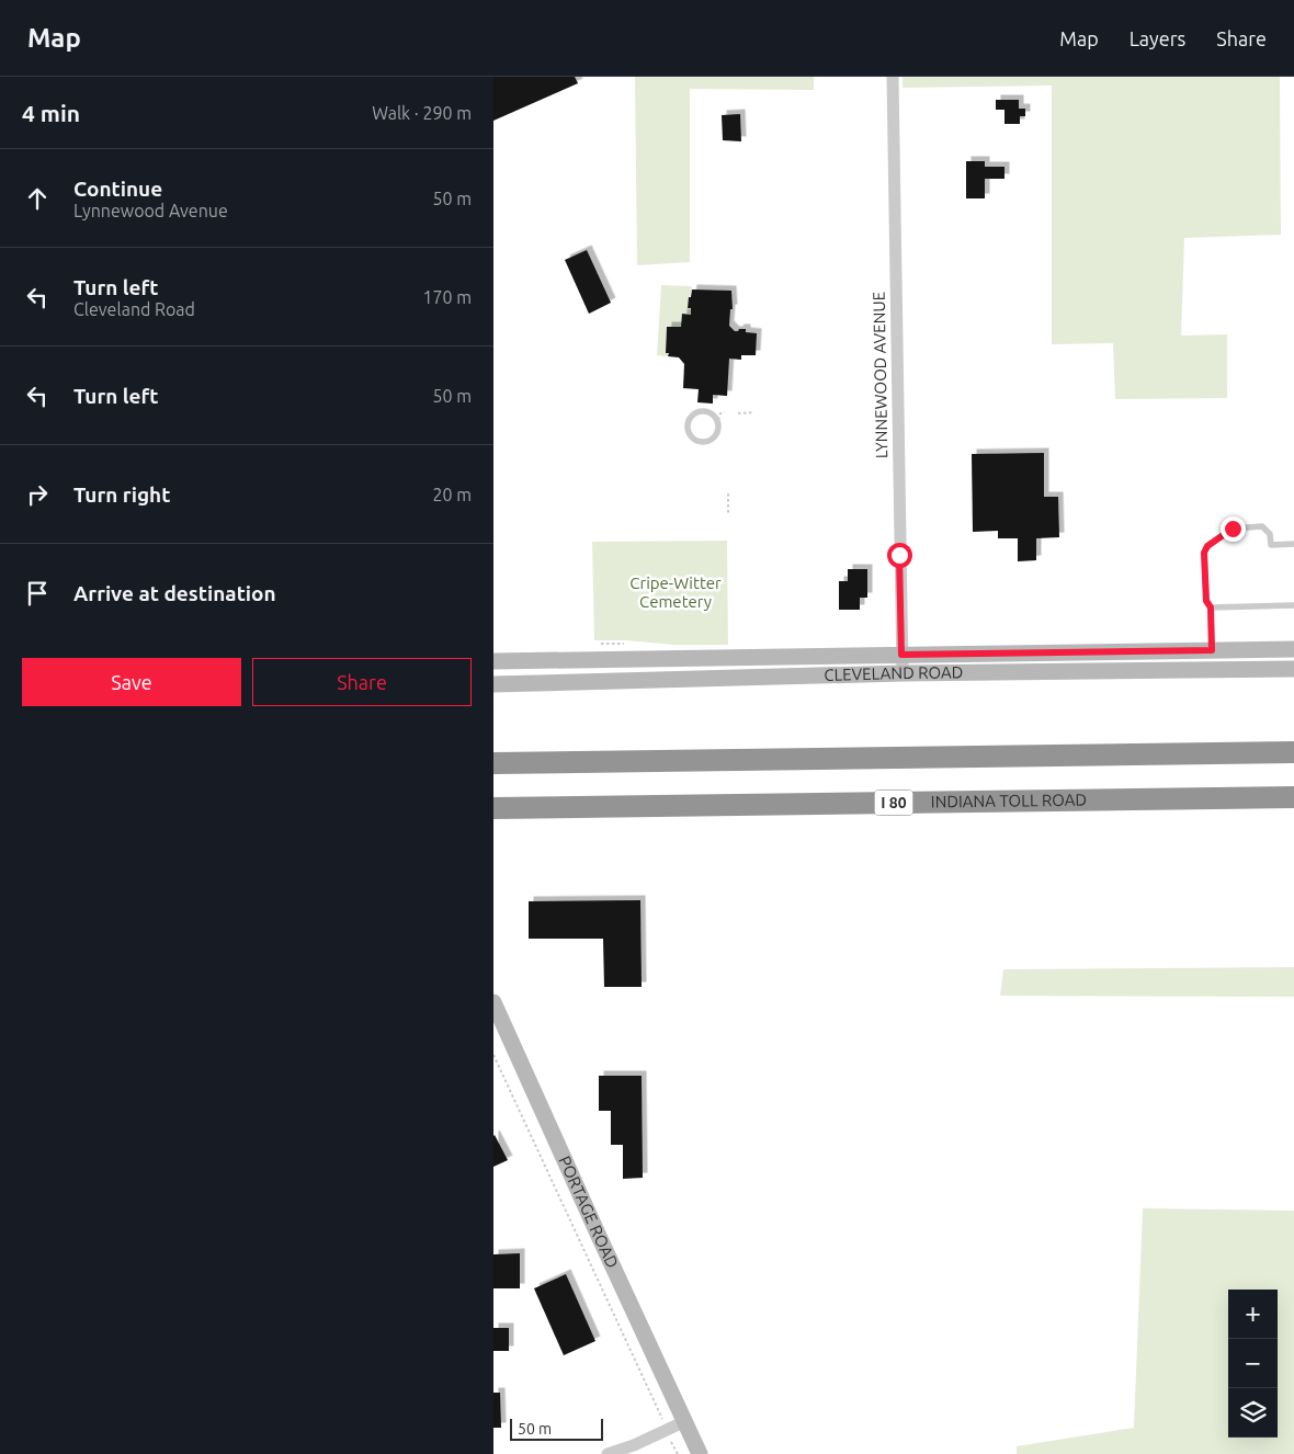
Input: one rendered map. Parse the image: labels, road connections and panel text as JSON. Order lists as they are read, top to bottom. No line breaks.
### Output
{"streets":{"highway":["INDIANA TOLL ROAD","I 80"],"main road":["CLEVELAND ROAD","PORTAGE ROAD"],"street":["LYNNEWOOD AVENUE"]},"crossings":[["LYNNEWOOD AVENUE","CLEVELAND ROAD"]],"parks":["Cripe-Witter Cemetery"],"scale_bar":"50 m","page":{"header":"Map","nav":["Map","Layers","Share"],"heading":["4 min","Walk · 290 m"],"list":[["Continue","Lynnewood Avenue","50 m"],["Turn left","Cleveland Road","170 m"],["Turn left","50 m"],["Turn right","20 m"],"Arrive at destination"],"buttons":["Save","Share"],"map_buttons":["+","−"],"scale":"50 m"}}
